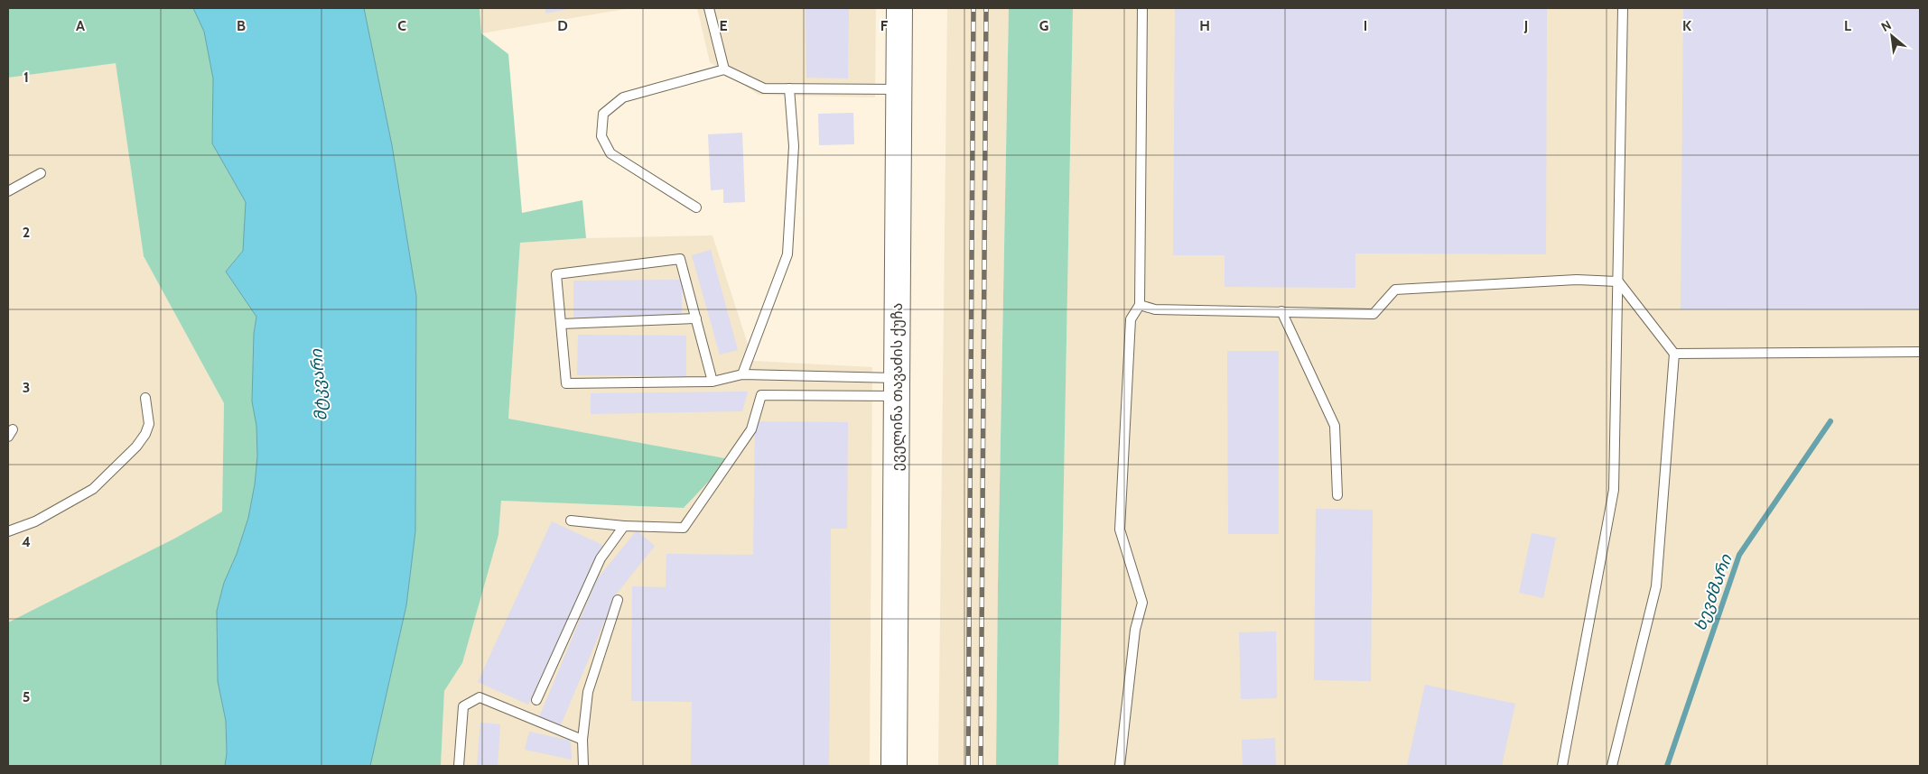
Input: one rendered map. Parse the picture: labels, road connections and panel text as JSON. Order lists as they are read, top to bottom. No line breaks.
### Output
{"streets":{"main road":["ეველინა თავაძის ქუჩა"]},"water":["მტკვარი","ხევძმარი"],"north":"top left","grid":{"columns":["A","B","C","D","E","F","G","H","I","J","K","L"],"rows":["1","2","3","4","5"]}}
